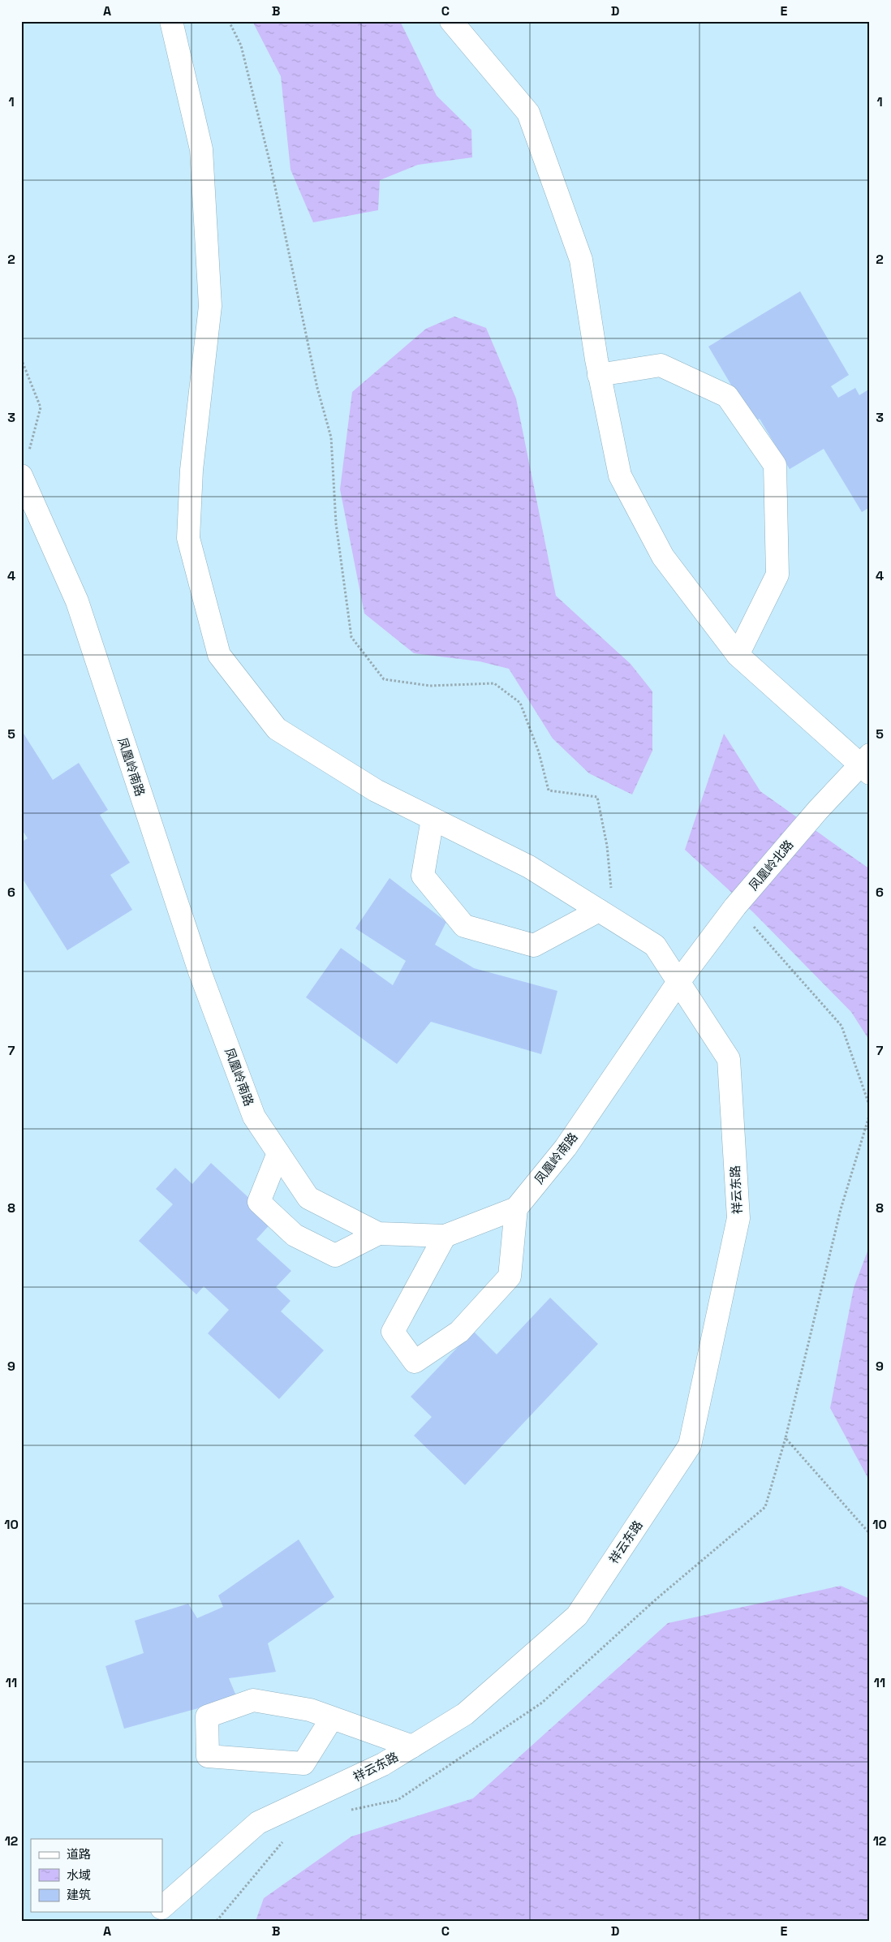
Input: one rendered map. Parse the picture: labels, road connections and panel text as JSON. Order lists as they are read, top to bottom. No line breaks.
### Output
{"streets":{"street":["凤凰岭南路","凤凰岭北路","祥云东路"]},"crossings":[["凤凰岭南路","凤凰岭北路"],["凤凰岭南路","祥云东路"],["凤凰岭北路","祥云东路"]],"legend":["道路","水域","建筑"],"grid":{"columns":["A","B","C","D","E"],"rows":["1","2","3","4","5","6","7","8","9","10","11","12"]}}
